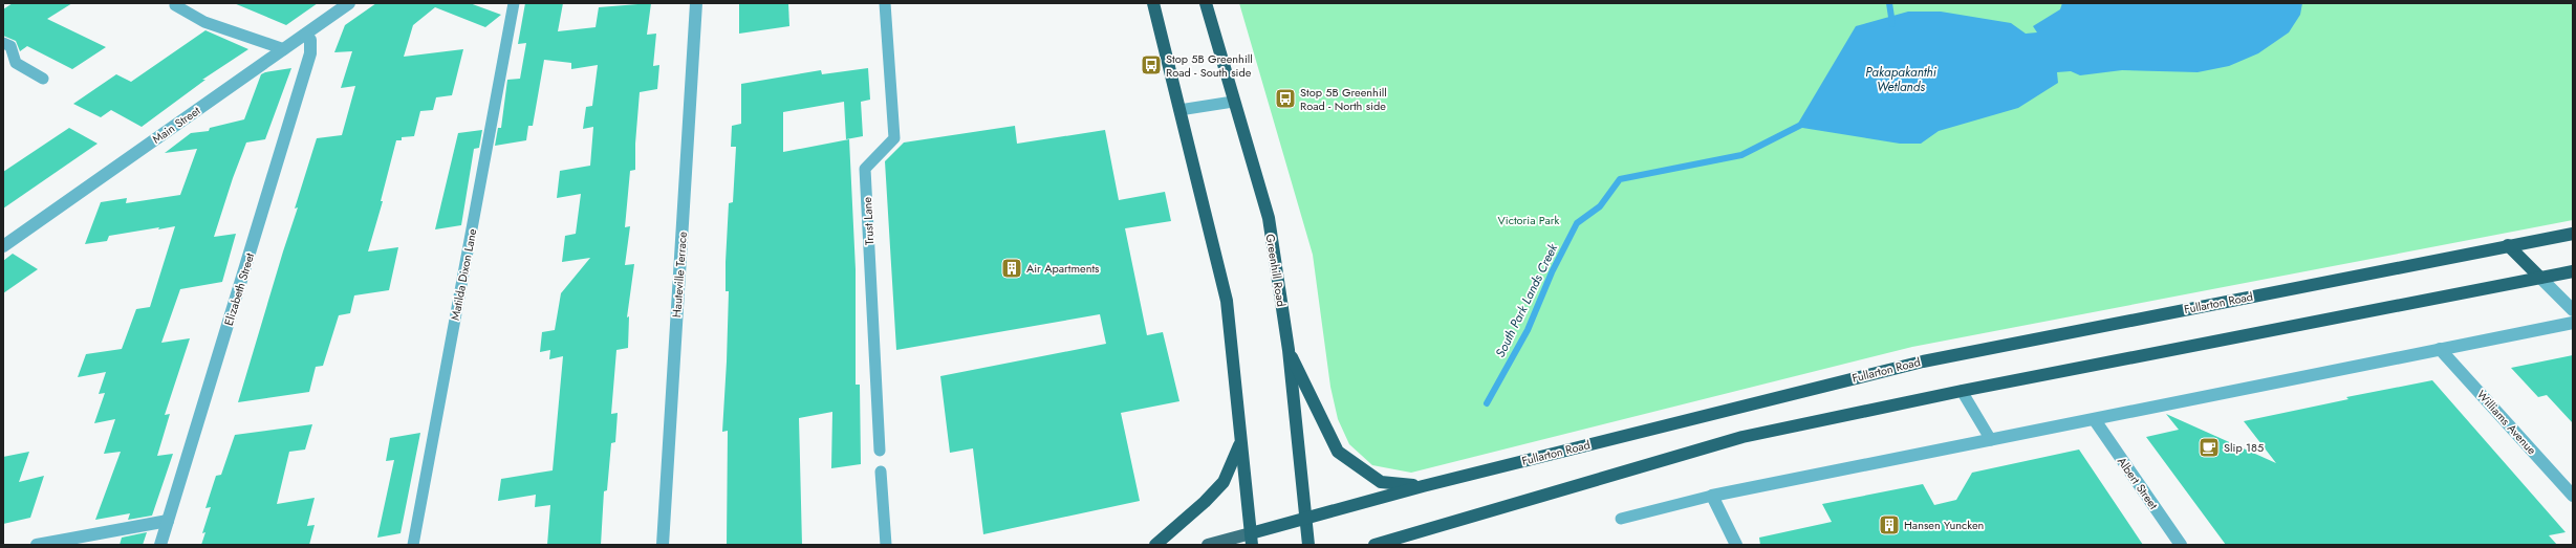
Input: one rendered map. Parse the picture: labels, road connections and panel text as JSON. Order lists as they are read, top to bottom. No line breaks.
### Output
{"streets":{"highway":["Greenhill Road","Fullarton Road"],"street":["Main Street","Hauteville Terrace","Elizabeth Street","Williams Avenue","Albert Street"],"lane":["Trust Lane","Matilda Dixon Lane"]},"crossings":[["Main Street","Elizabeth Street"],["Greenhill Road","Fullarton Road"]],"water":["Pakapakanthi Wetlands","South Park Lands Creek"],"parks":["Victoria Park"],"places":{"bus stop":["Stop 5B Greenhill Road - South side","Stop 5B Greenhill Road - North side"],"building":["Air Apartments","Hansen Yuncken"],"cafe":["Slip 185"]}}
